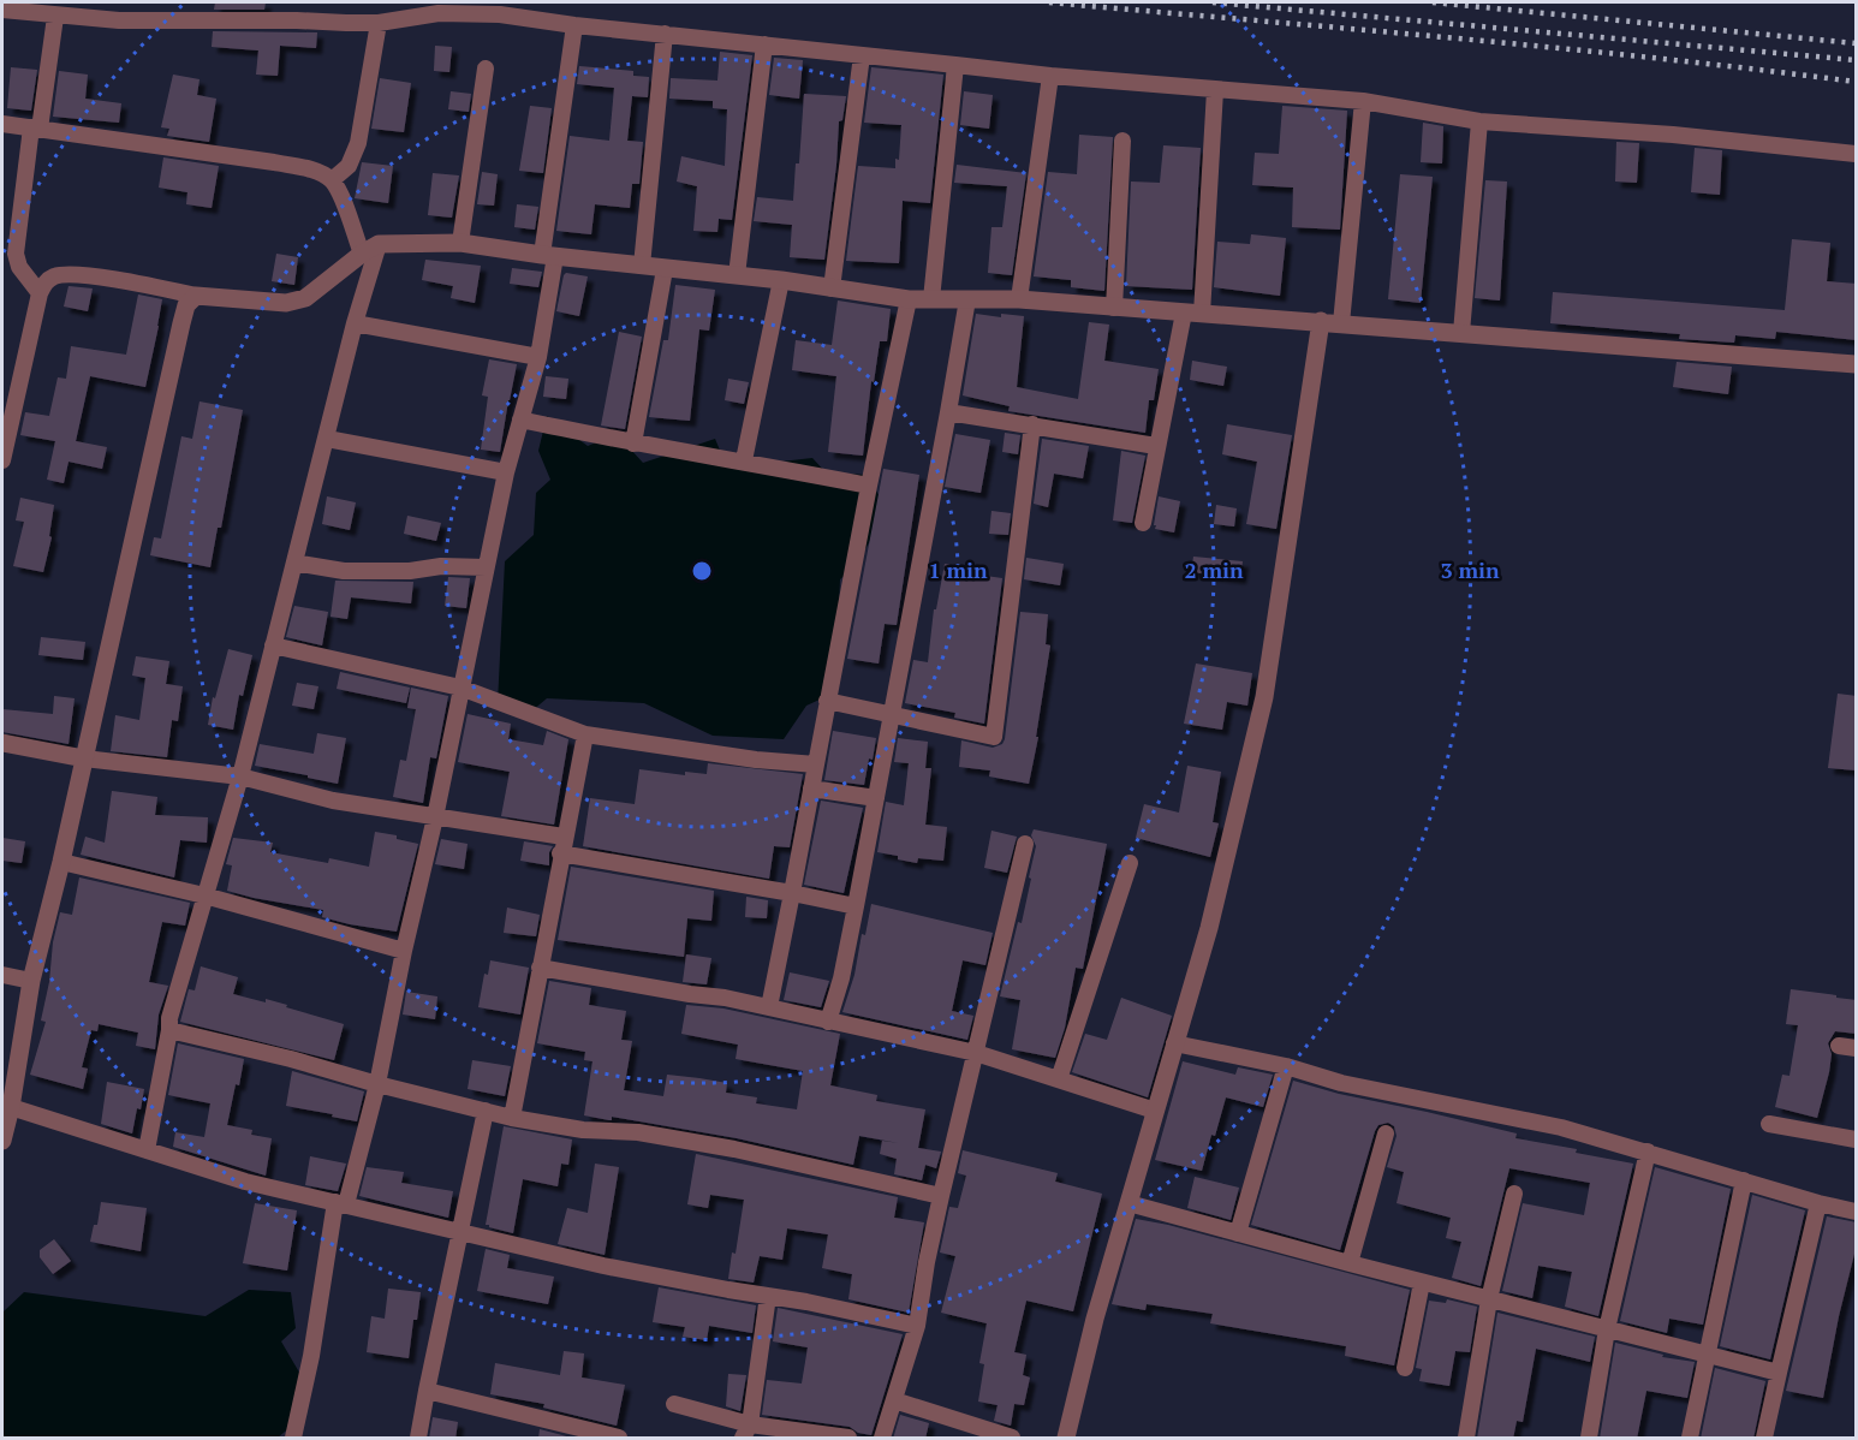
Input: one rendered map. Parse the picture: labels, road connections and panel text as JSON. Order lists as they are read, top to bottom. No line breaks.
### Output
{"rings":["1 min","2 min","3 min"]}
